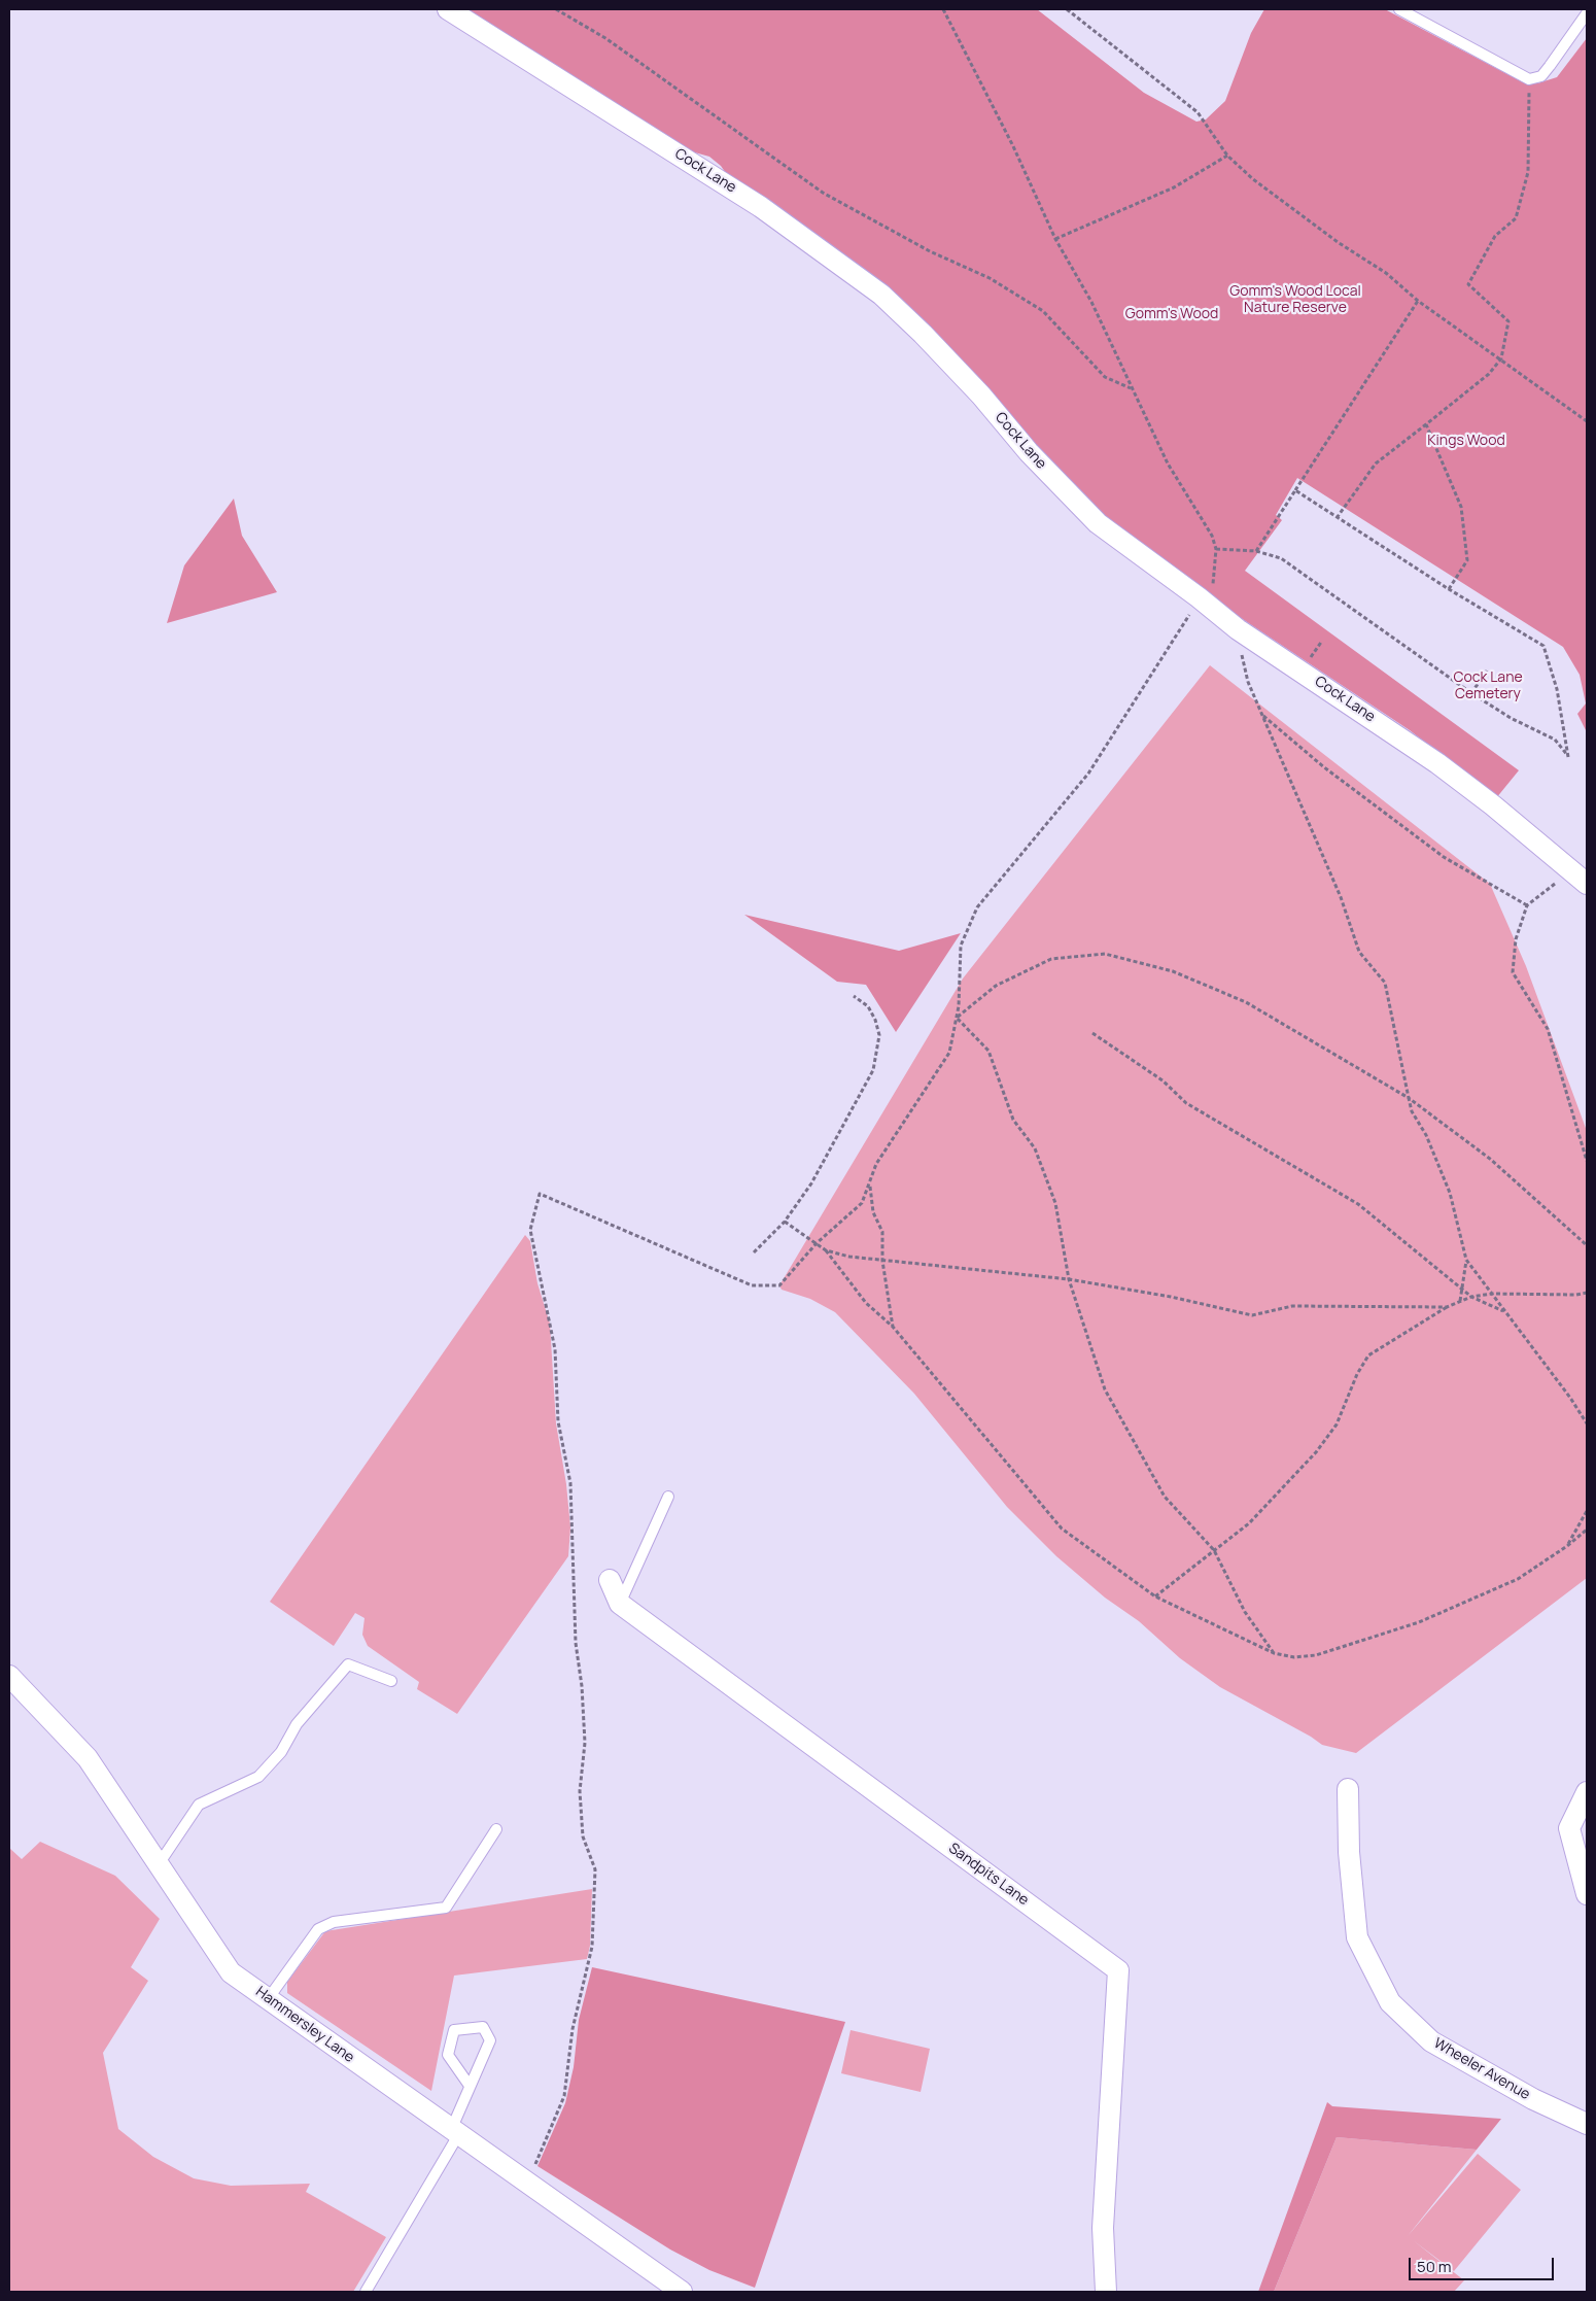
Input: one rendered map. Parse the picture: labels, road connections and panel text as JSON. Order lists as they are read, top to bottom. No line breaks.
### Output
{"streets":{"street":["Cock Lane","Sandpits Lane","Hammersley Lane","Wheeler Avenue"]},"parks":["Gomm's Wood Local Nature Reserve","Gomm's Wood","Kings Wood","Cock Lane Cemetery"],"scale_bar":"50 m"}
